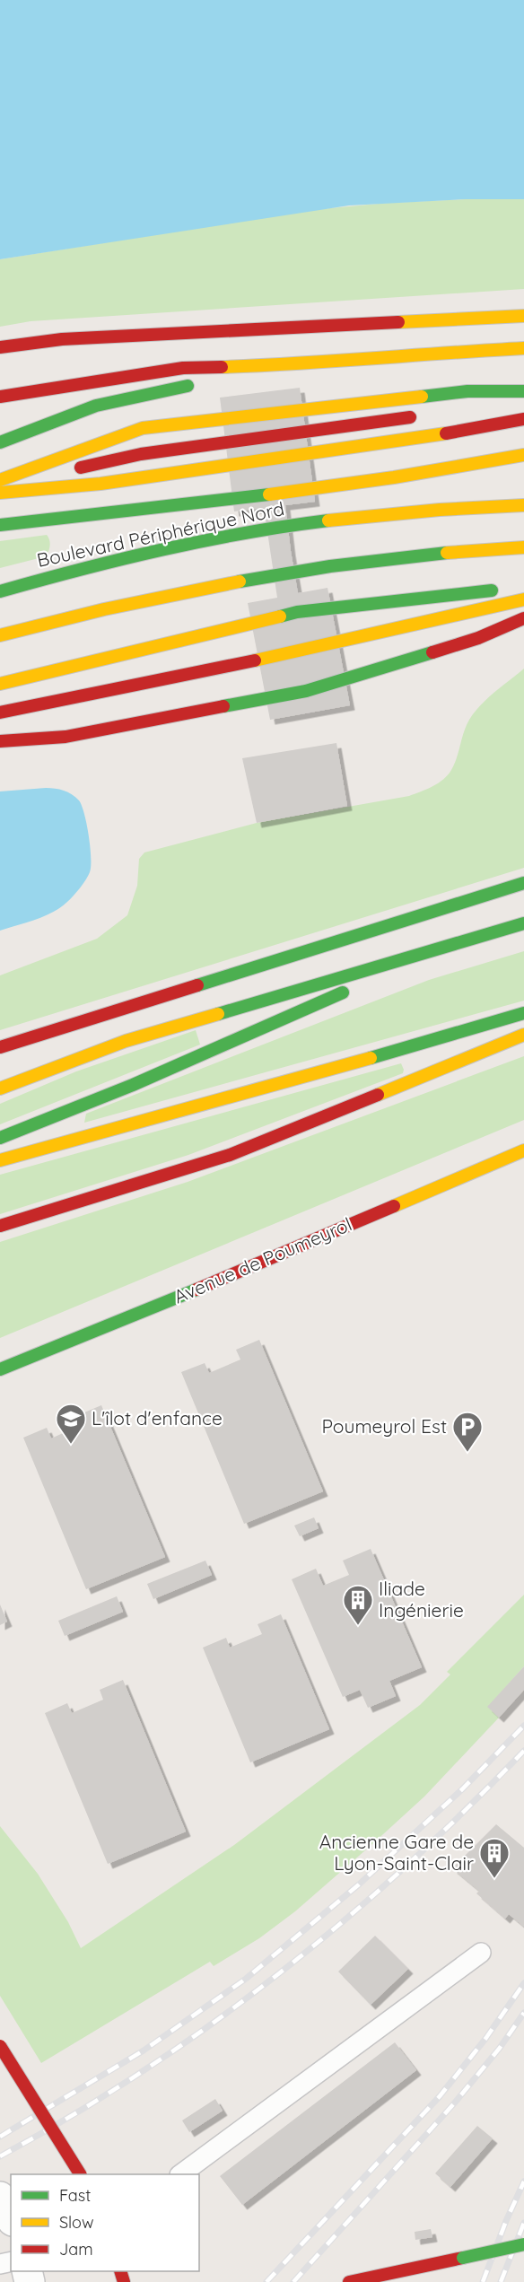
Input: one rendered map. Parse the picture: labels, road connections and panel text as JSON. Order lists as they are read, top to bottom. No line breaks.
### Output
{"streets":{"main road":["Boulevard Périphérique Nord","Avenue de Poumeyrol"]},"places":{"school or university":["L'îlot d'enfance"],"parking":["Poumeyrol Est"],"building":["Iliade Ingénierie","Ancienne Gare de Lyon-Saint-Clair"]},"legend":["Fast","Slow","Jam"]}
